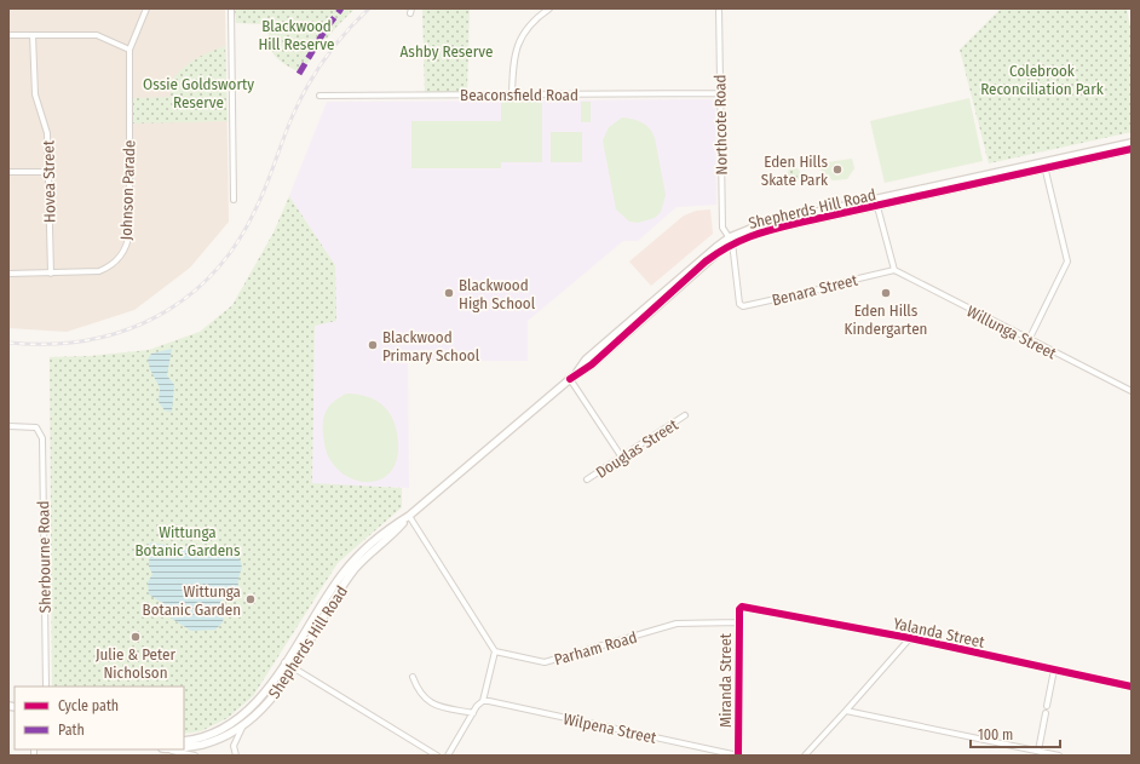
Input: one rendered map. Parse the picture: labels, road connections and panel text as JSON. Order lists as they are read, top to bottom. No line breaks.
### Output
{"streets":{"main road":["Shepherds Hill Road"],"street":["Beaconsfield Road","Northcote Road","Hovea Street","Johnson Parade","Benara Street","Willunga Street","Douglas Street","Sherbourne Road","Yalanda Street","Parham Road","Miranda Street","Wilpena Street"]},"crossings":[["Beaconsfield Road","Northcote Road"],["Northcote Road","Shepherds Hill Road"],["Northcote Road","Benara Street"],["Hovea Street","Johnson Parade"],["Benara Street","Willunga Street"],["Yalanda Street","Miranda Street"],["Parham Road","Miranda Street"],["Miranda Street","Wilpena Street"]],"parks":["Blackwood Hill Reserve","Ashby Reserve","Colebrook Reconciliation Park","Ossie Goldsworty Reserve","Wittunga Botanic Gardens"],"places":["Eden Hills Skate Park","Blackwood High School","Eden Hills Kindergarten","Blackwood Primary School","Wittunga Botanic Garden","Julie & Peter Nicholson"],"legend":["Cycle path","Path"],"scale_bar":"100 m"}
